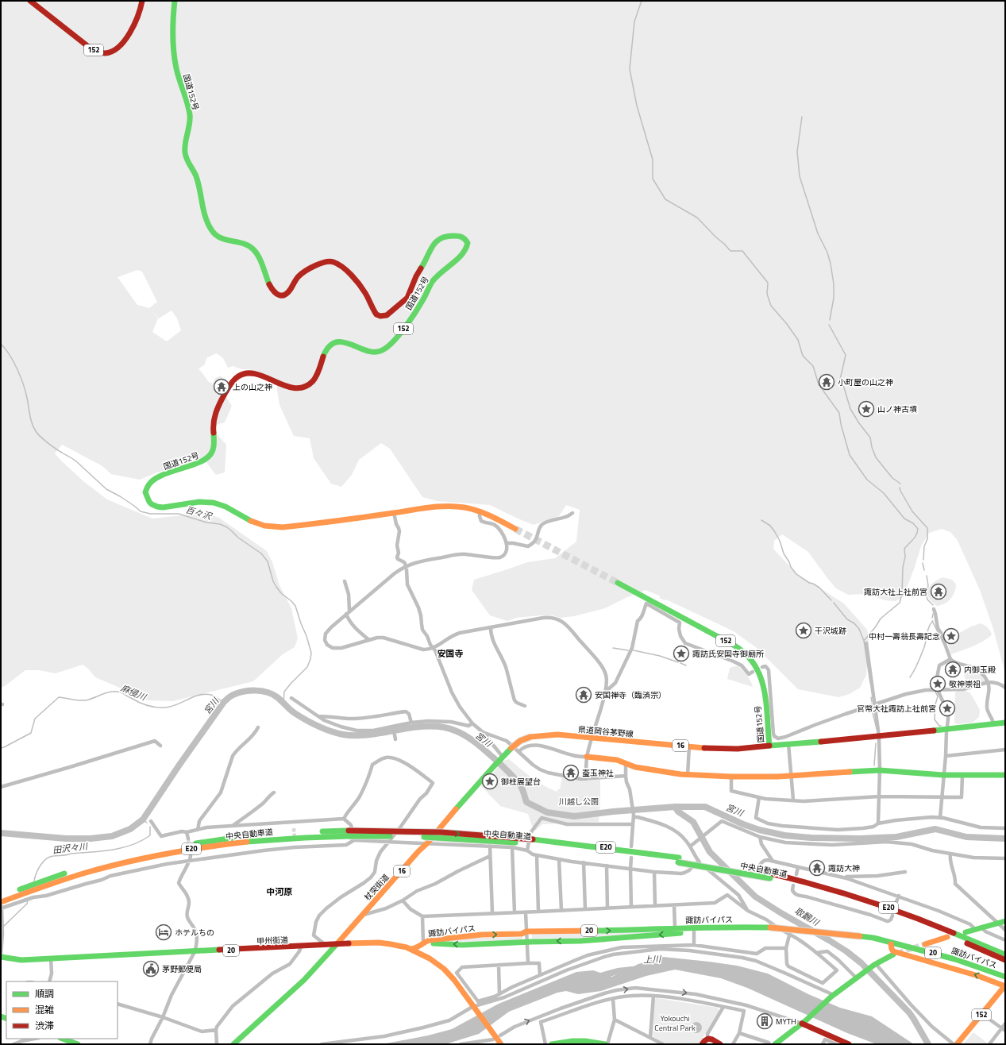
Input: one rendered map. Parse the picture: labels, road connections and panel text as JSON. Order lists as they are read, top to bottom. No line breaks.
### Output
{"streets":{"main road":["152","国道152号","県道岡谷茅野線","16","中央自動車道","E20","杖突街道","諏訪バイパス","20","甲州街道"]},"crossings":[["152","20"],["国道152号","県道岡谷茅野線"],["県道岡谷茅野線","杖突街道"],["杖突街道","甲州街道"],["諏訪バイパス","20"],["諏訪バイパス","甲州街道"]],"districts":["安国寺","中河原"],"water":["百々沢","麻侵川","宮川","田沢々川","取飜川","上川"],"parks":["川越し公園","Yokouchi Central Park"],"places":{"temple":["小町屋の山之神","上の山之神","諏訪大社上社前宮","内御玉殿","安国禅寺（臨済宗）","蚕玉神社","諏訪大神"],"place":["山ノ神古墳","干沢城跡","中村一壽翁長壽記念","諏訪氏安国寺御廟所","敬神崇祖","官幣大社諏訪上社前宮","御柱展望台"],"hotel":["ホテルちの"],"public building":["茅野郵便局"],"building":["MYTH"]},"legend":["順調","混雑","渋滞"]}
